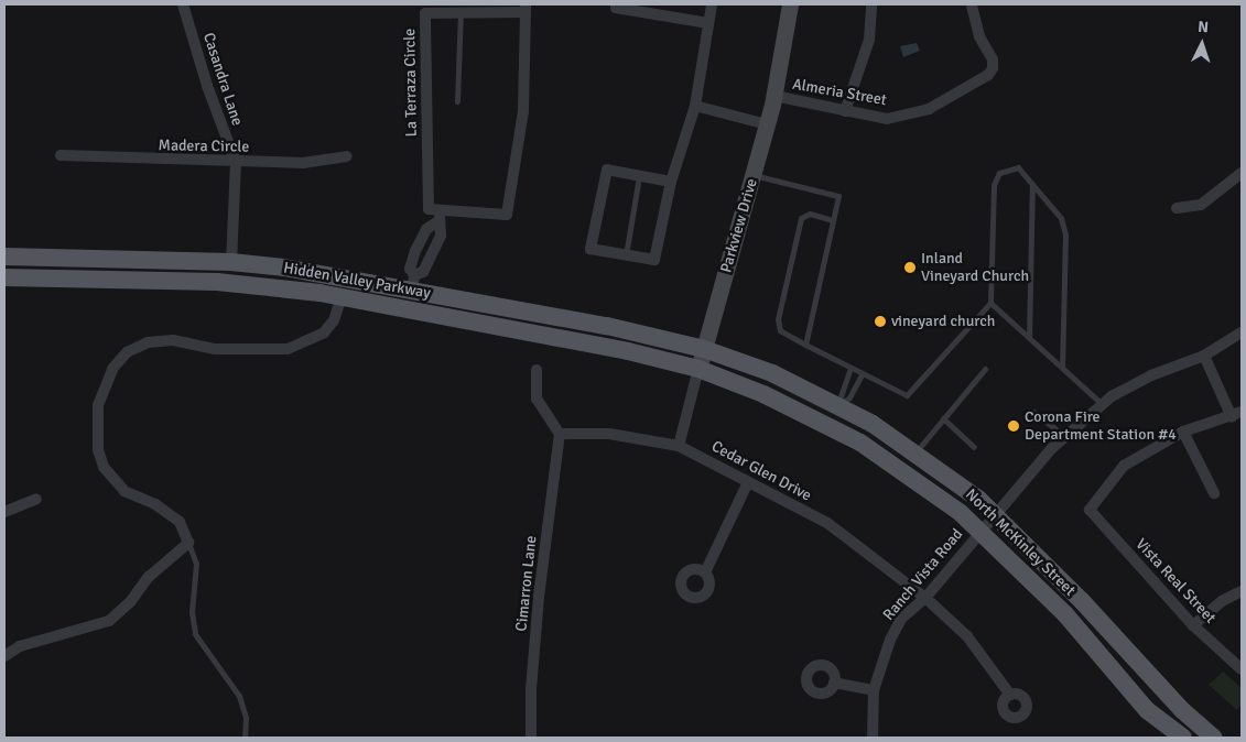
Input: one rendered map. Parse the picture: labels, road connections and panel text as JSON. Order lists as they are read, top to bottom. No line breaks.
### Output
{"streets":{"main road":["Hidden Valley Parkway","North McKinley Street"],"street":["Casandra Lane","La Terraza Circle","Almeria Street","Madera Circle","Parkview Drive","Cedar Glen Drive","Ranch Vista Road","Vista Real Street","Cimarron Lane"]},"crossings":[["Casandra Lane","Madera Circle"],["Casandra Lane","Hidden Valley Parkway"],["Almeria Street","Parkview Drive"],["Parkview Drive","Hidden Valley Parkway"],["Parkview Drive","Cedar Glen Drive"],["Parkview Drive","North McKinley Street"],["Hidden Valley Parkway","North McKinley Street"],["Cedar Glen Drive","Ranch Vista Road"],["Cedar Glen Drive","Cimarron Lane"],["North McKinley Street","Ranch Vista Road"]],"places":["Inland Vineyard Church","vineyard church","Corona Fire Department Station #4"],"north":"top"}
